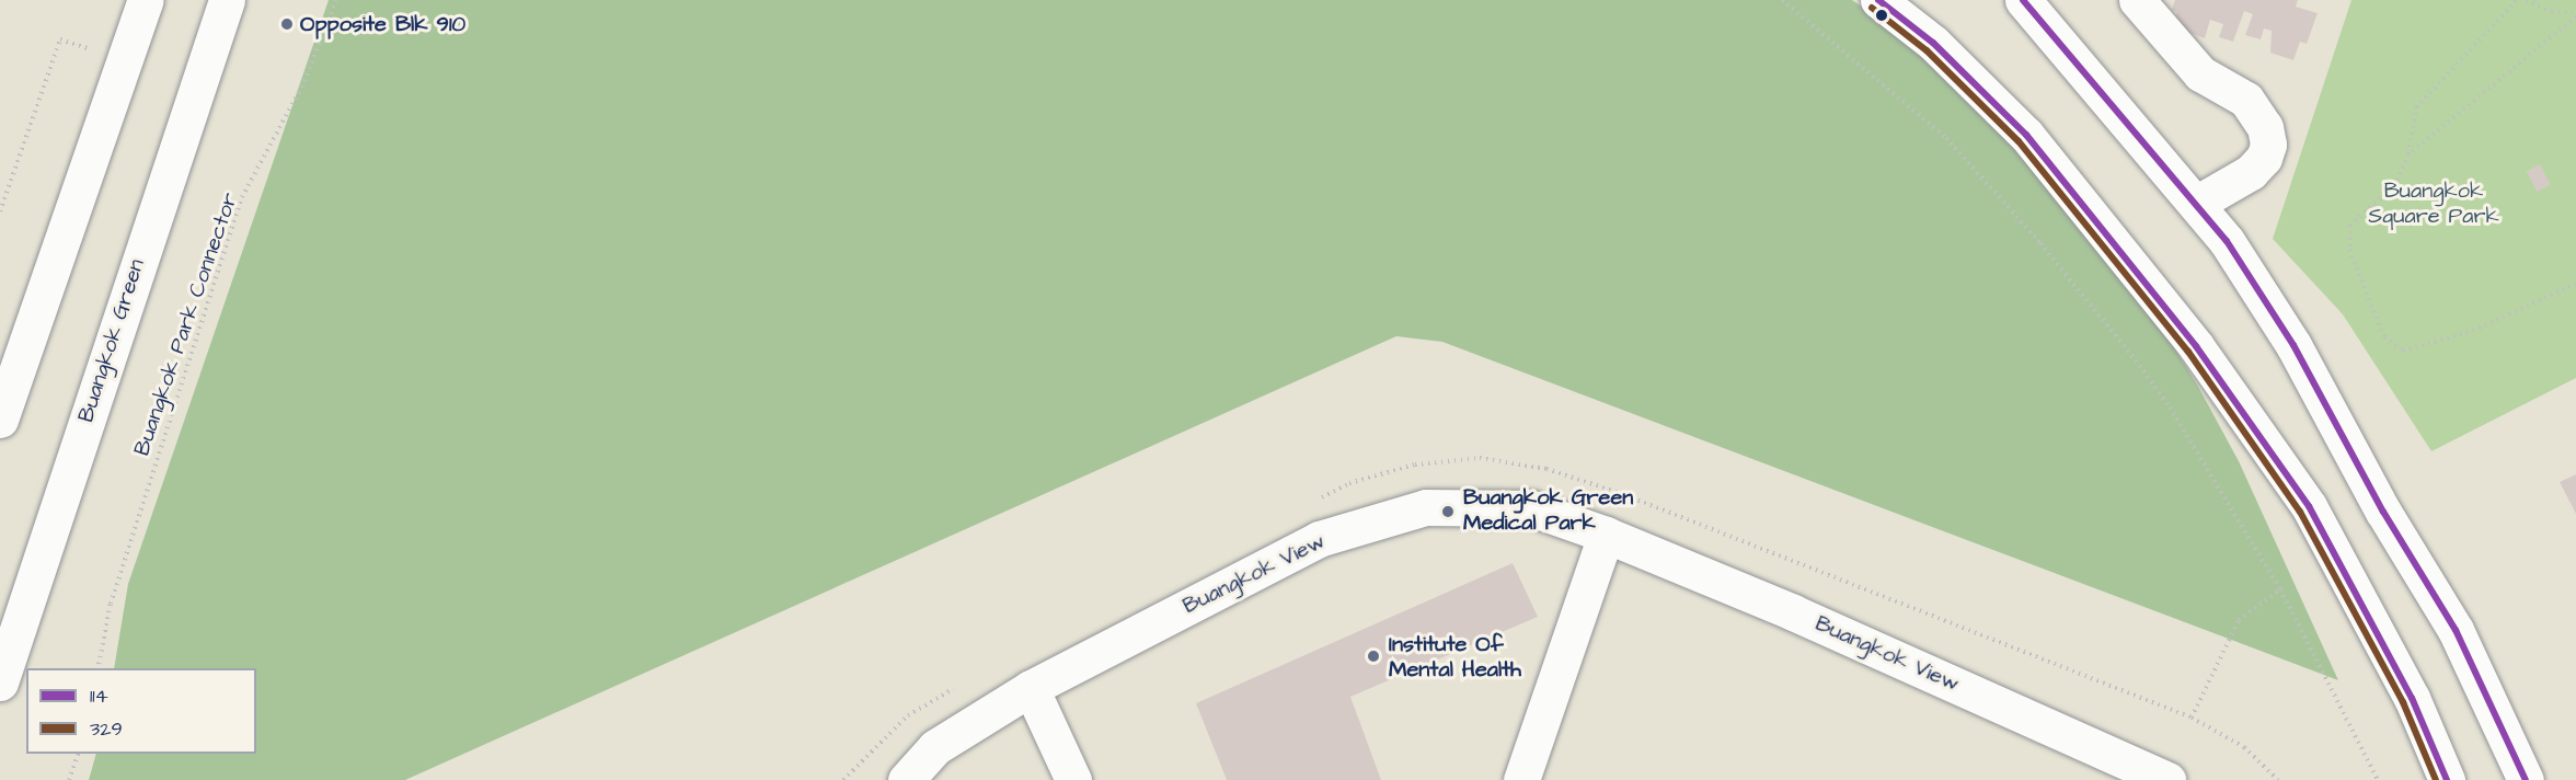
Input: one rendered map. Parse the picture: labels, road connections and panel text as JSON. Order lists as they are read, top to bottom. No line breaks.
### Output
{"streets":{"street":["Buangkok Green","Buangkok View"],"path":["Buangkok Park Connector"]},"parks":["Buangkok Square Park"],"places":["Opposite Blk 910","Buangkok Green Medical Park","Institute Of Mental Health"],"lines":["transit line 114","transit line 329"],"legend":["114","329"]}
